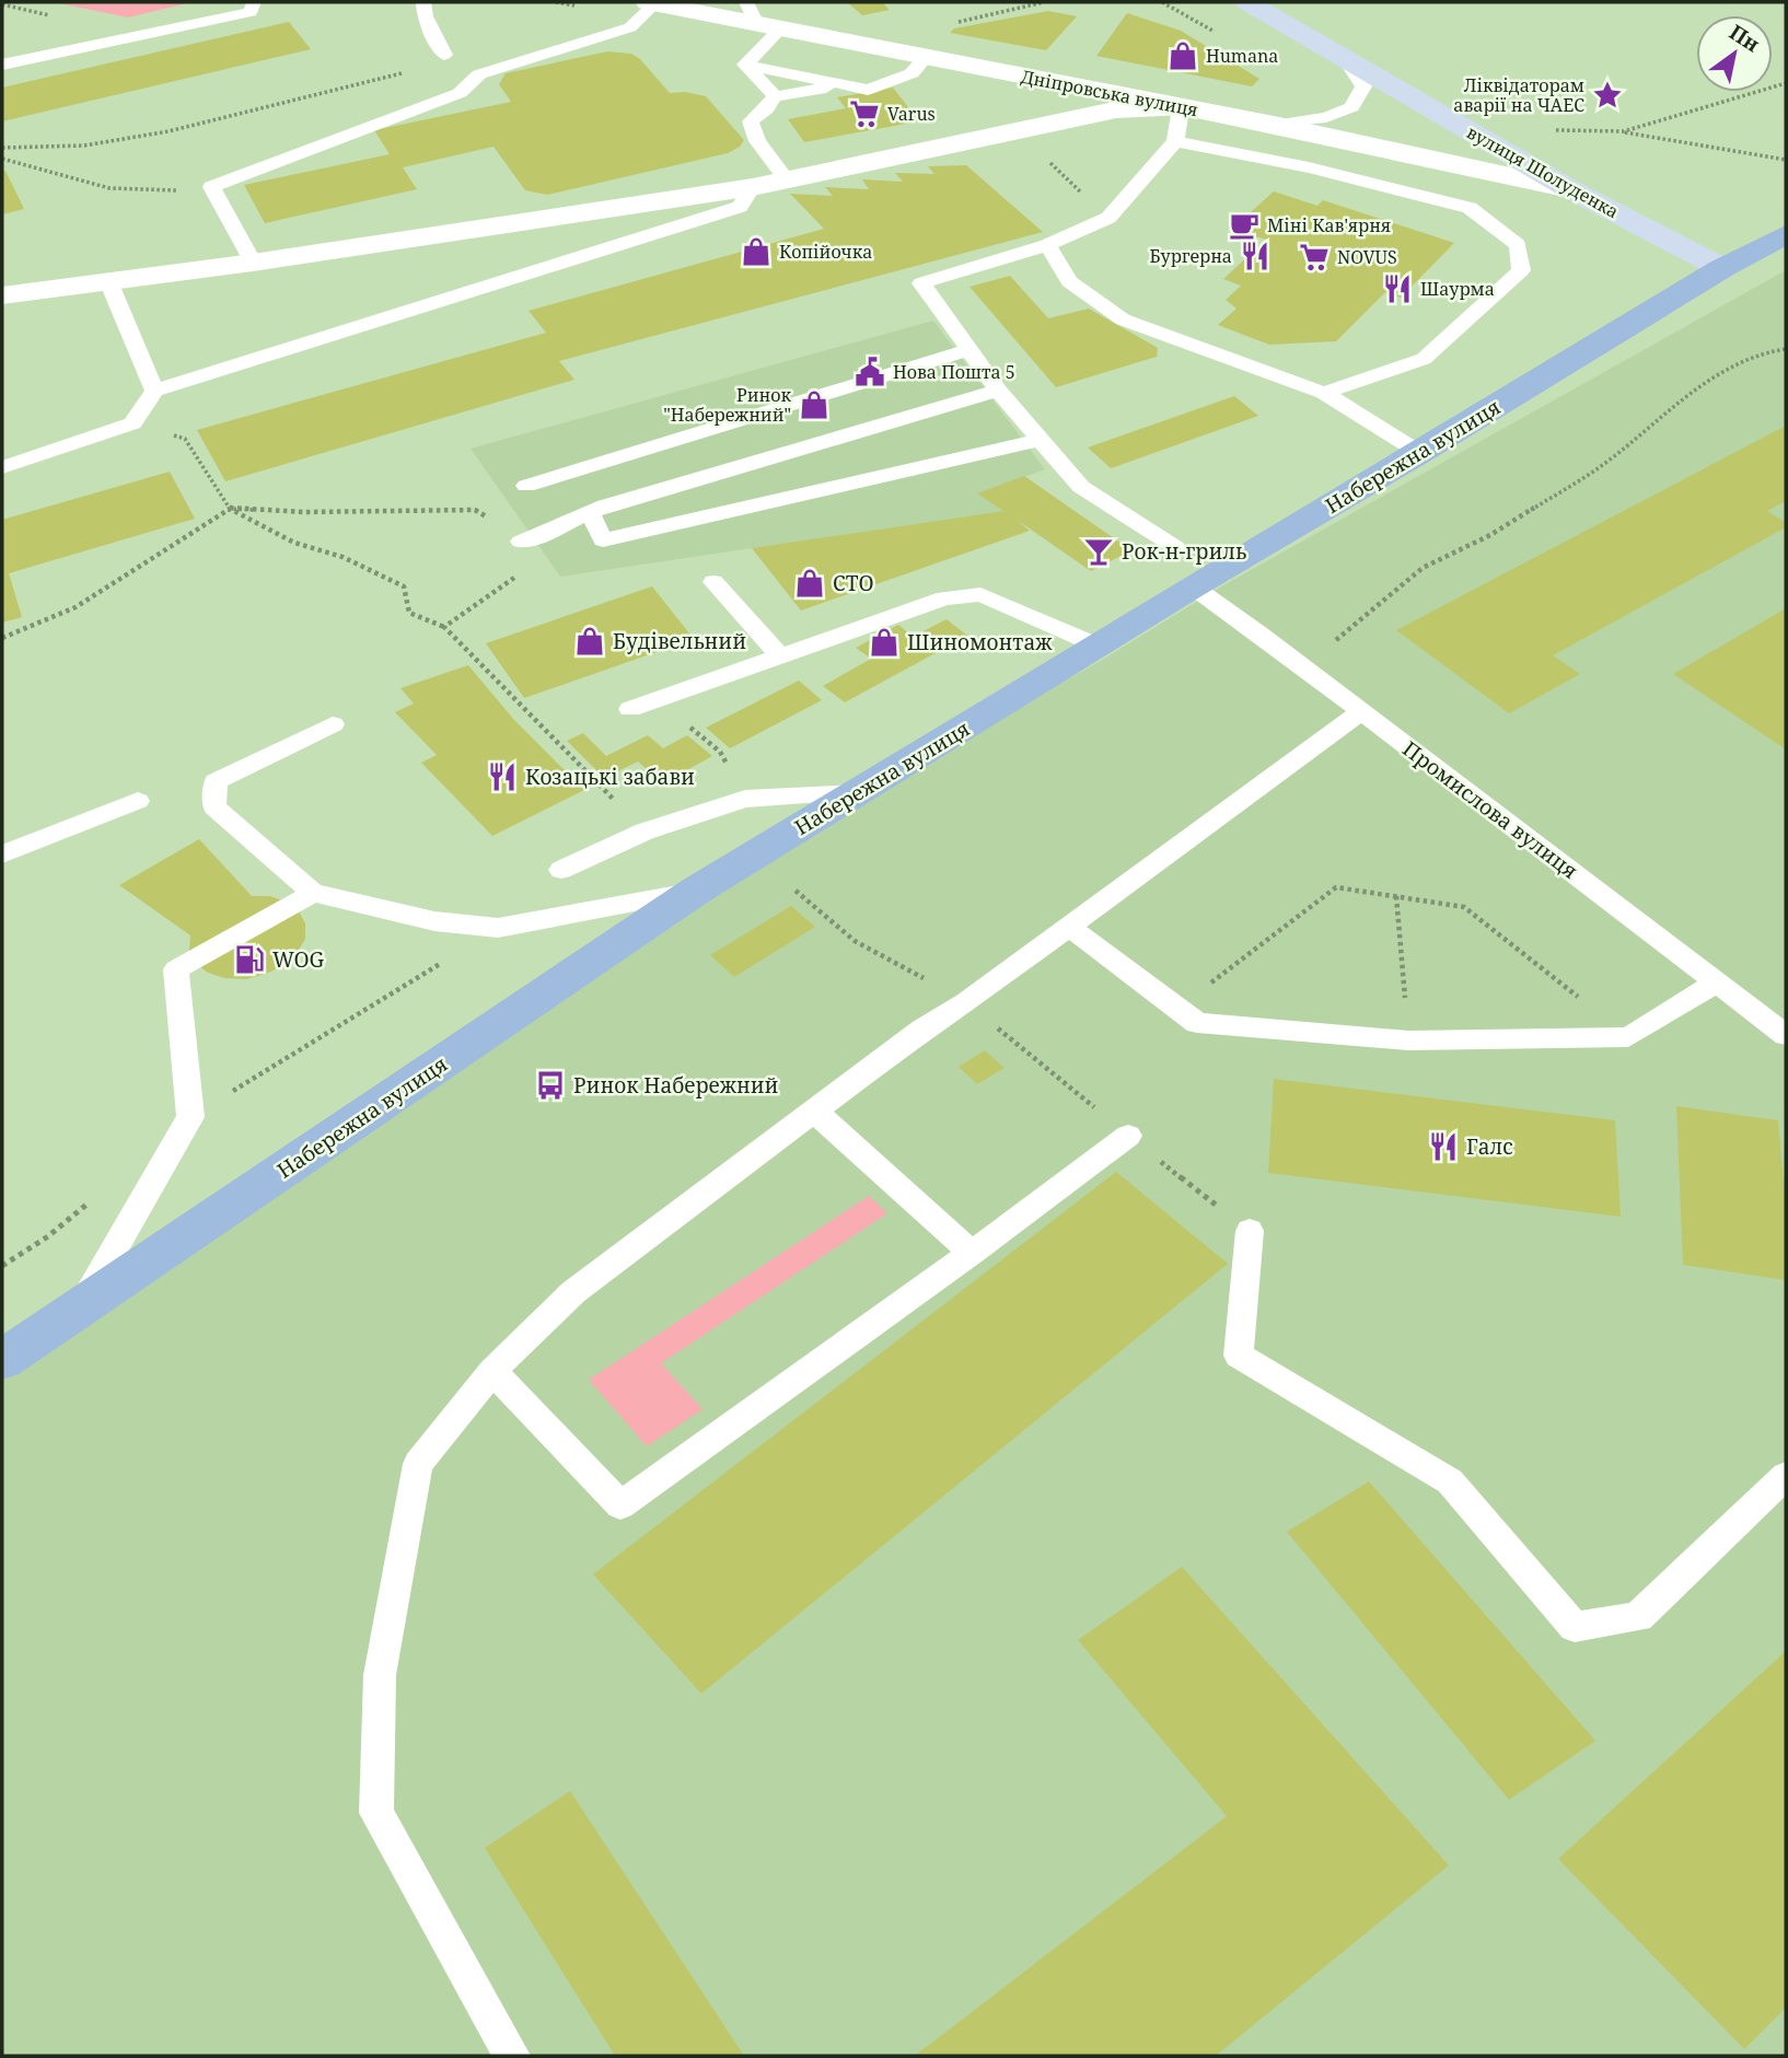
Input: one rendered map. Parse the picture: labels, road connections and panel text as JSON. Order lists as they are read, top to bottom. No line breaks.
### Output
{"streets":{"main road":["вулиця Шолуденка","Набережна вулиця"],"street":["Дніпровська вулиця"],"lane":["Промислова вулиця"]},"crossings":[["Дніпровська вулиця","вулиця Шолуденка"],["вулиця Шолуденка","Набережна вулиця"],["Набережна вулиця","Промислова вулиця"]],"places":{"shop":["Humana","Копійочка","Ринок \"Набережний\"","СТО","Будівельний","Шиномонтаж"],"place":["Ліквідаторам аварії на ЧАЕС"],"supermarket":["Varus","NOVUS"],"cafe":["Міні Кав'ярня"],"restaurant":["Бургерна","Шаурма","Козацькі забави","Галс"],"public building":["Нова Пошта 5"],"bar":["Рок-н-гриль"],"fuel station":["WOG"],"bus stop":["Ринок Набережний"]},"north":"top right"}
